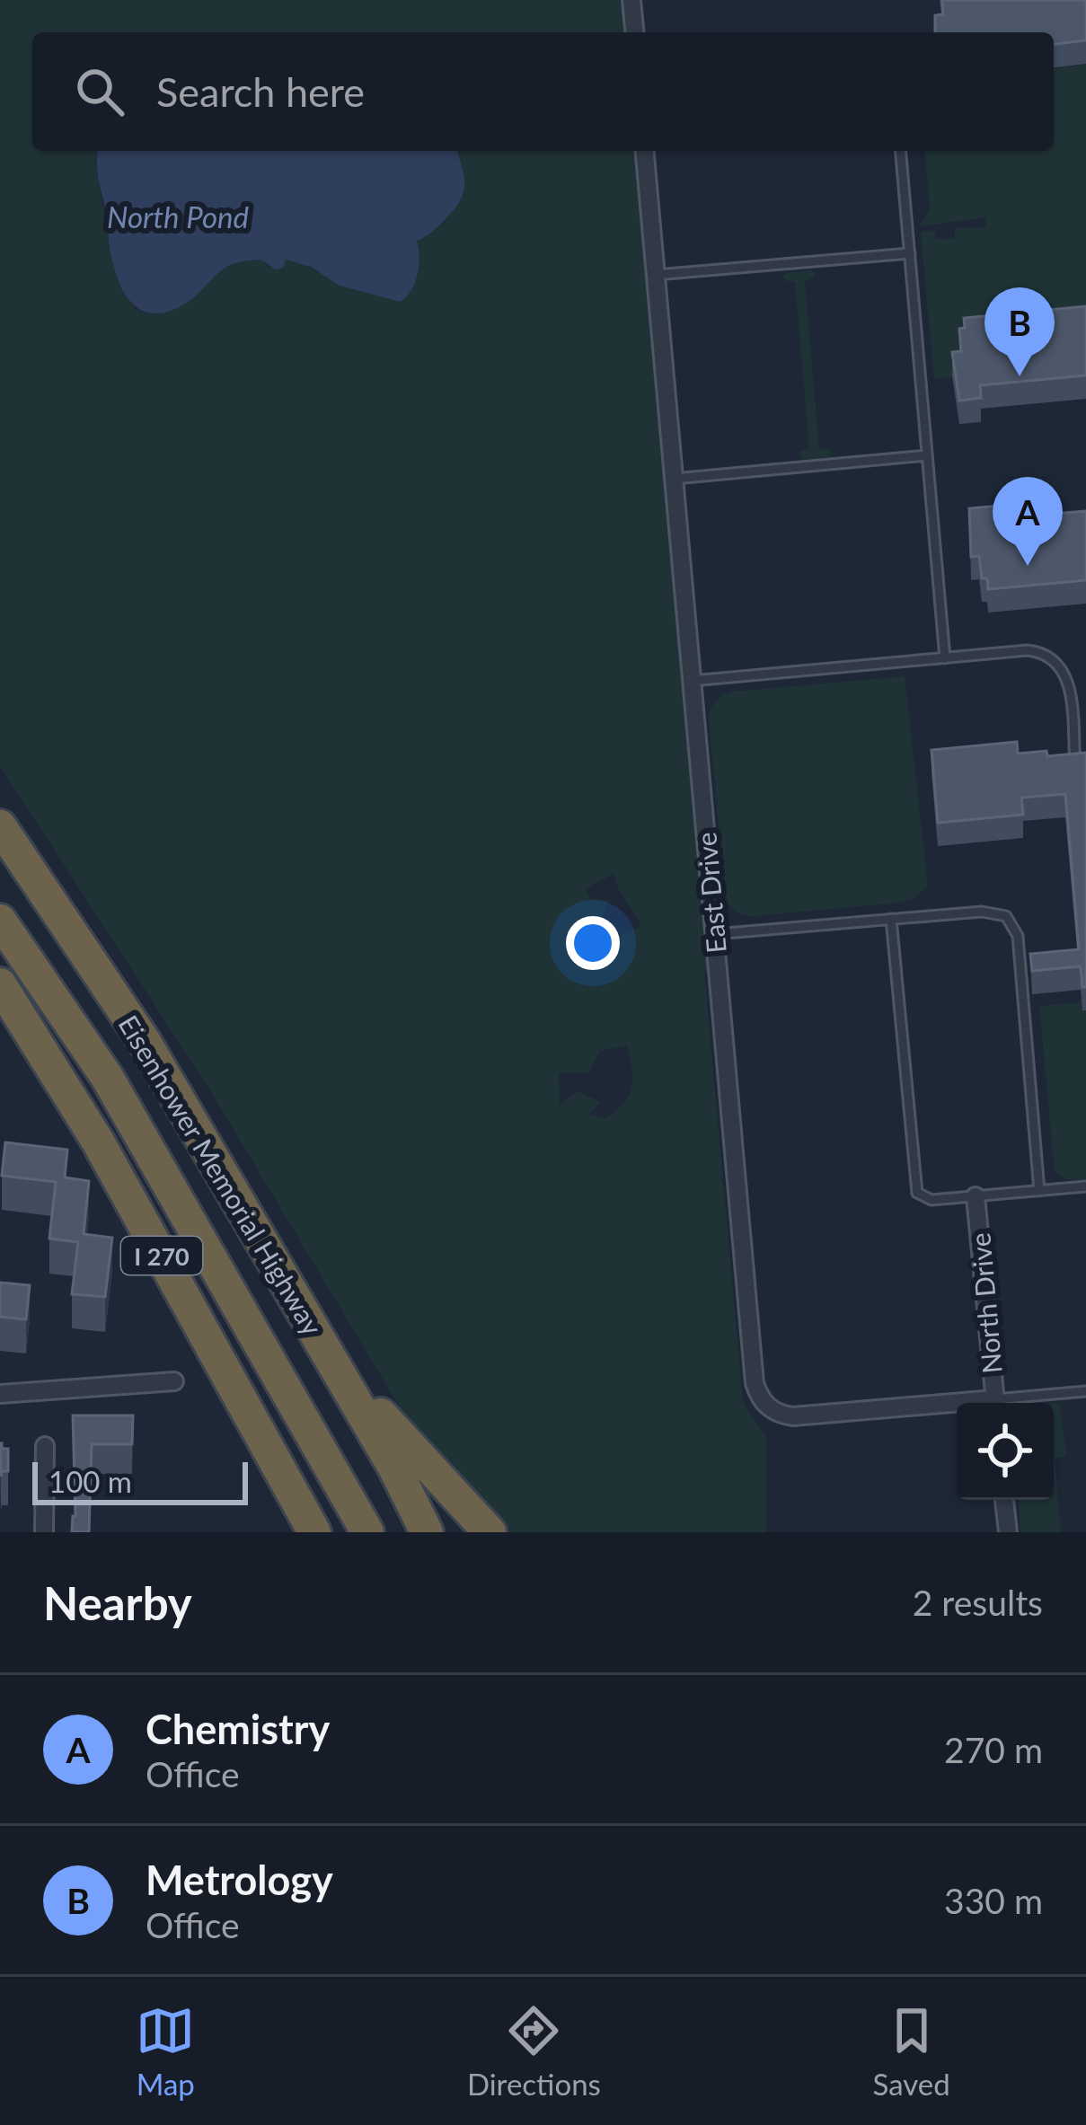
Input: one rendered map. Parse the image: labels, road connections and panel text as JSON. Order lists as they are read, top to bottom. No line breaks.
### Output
{"streets":{"highway":["Eisenhower Memorial Highway","I 270"],"street":["East Drive","North Drive"]},"water":["North Pond"],"scale_bar":"100 m","page":{"search":"Search here","pins":["B","A"],"scale":"100 m","heading":["Nearby","2 results"],"list":[{"mark":"A","name":"Chemistry","note":"Office","value":"270 m"},{"mark":"B","name":"Metrology","note":"Office","value":"330 m"}],"nav":["Map","Directions","Saved"]}}
